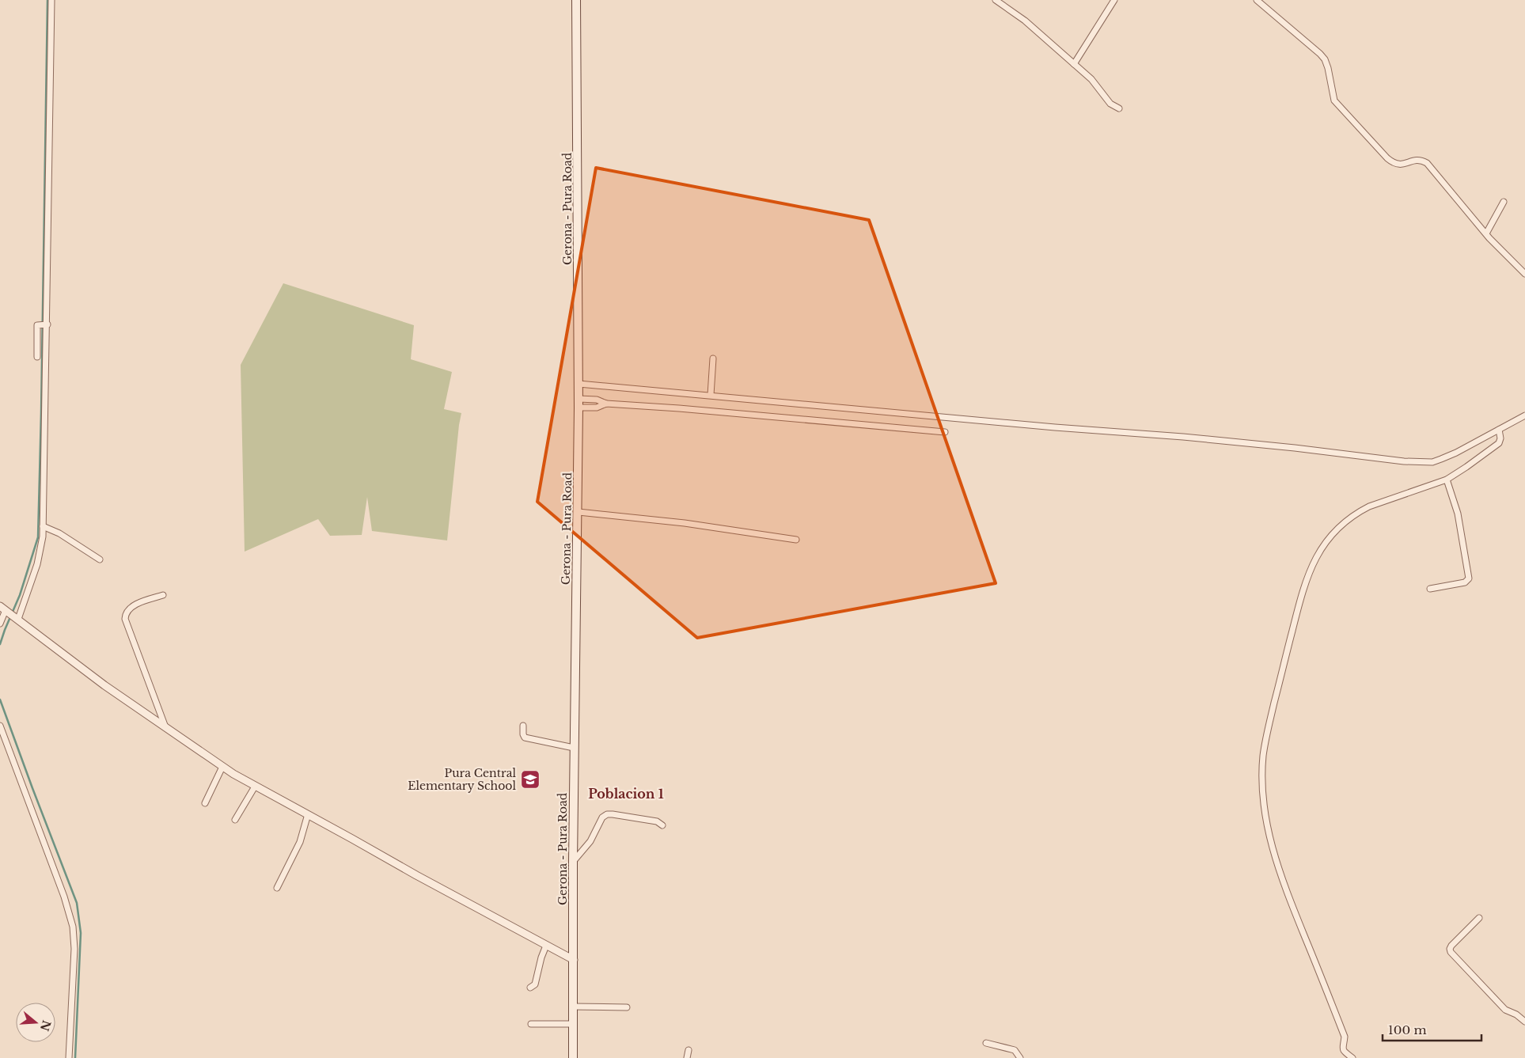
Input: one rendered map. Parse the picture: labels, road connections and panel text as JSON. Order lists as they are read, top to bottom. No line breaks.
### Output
{"streets":{"main road":["Gerona - Pura Road"]},"districts":["Poblacion 1"],"places":{"school or university":["Pura Central Elementary School"]},"scale_bar":"100 m","north":"right"}
